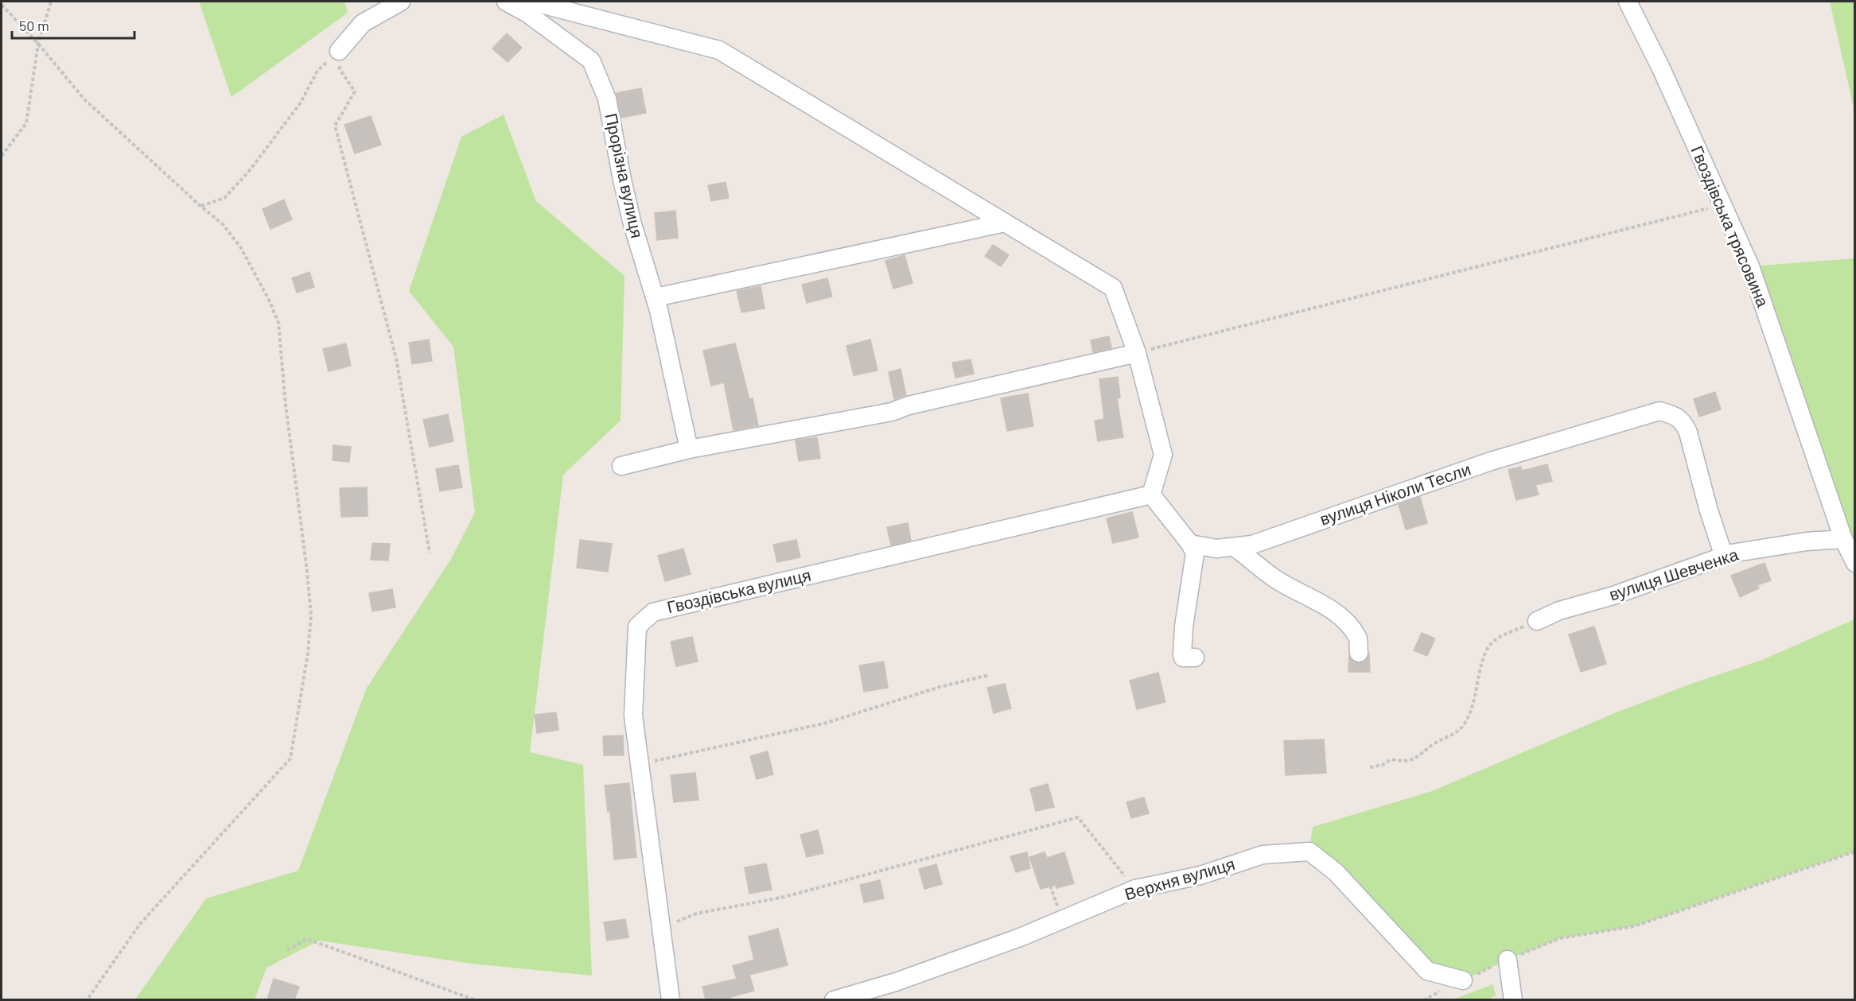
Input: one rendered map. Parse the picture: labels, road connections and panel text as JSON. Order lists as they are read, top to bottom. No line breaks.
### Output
{"streets":{"street":["Прорізна вулиця","Гвоздівська трясовина","вулиця Ніколи Тесли","вулиця Шевченка","Гвоздівська вулиця","Верхня вулиця"]},"crossings":[["Гвоздівська трясовина","вулиця Шевченка"],["вулиця Ніколи Тесли","вулиця Шевченка"]],"scale_bar":"50 m"}
